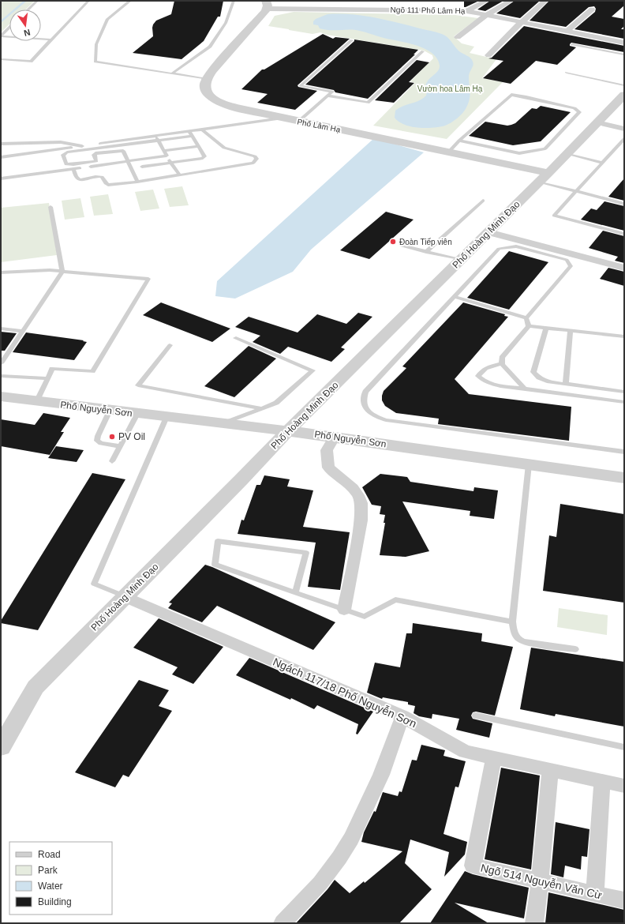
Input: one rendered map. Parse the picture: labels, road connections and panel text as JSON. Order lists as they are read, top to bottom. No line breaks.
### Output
{"streets":{"street":["Ngõ 111 Phố Lâm Hạ","Phố Lâm Hạ","Phố Hoàng Minh Đạo","Phố Nguyễn Sơn","Ngách 117/18 Phố Nguyễn Sơn","Ngõ 514 Nguyễn Văn Cừ"]},"crossings":[["Phố Lâm Hạ","Phố Hoàng Minh Đạo"],["Phố Hoàng Minh Đạo","Phố Nguyễn Sơn"],["Phố Hoàng Minh Đạo","Ngách 117/18 Phố Nguyễn Sơn"],["Ngách 117/18 Phố Nguyễn Sơn","Ngõ 514 Nguyễn Văn Cừ"]],"parks":["Vườn hoa Lâm Hạ"],"places":["Đoàn Tiếp viên","PV Oil"],"legend":["Road","Park","Water","Building"],"north":"bottom"}
